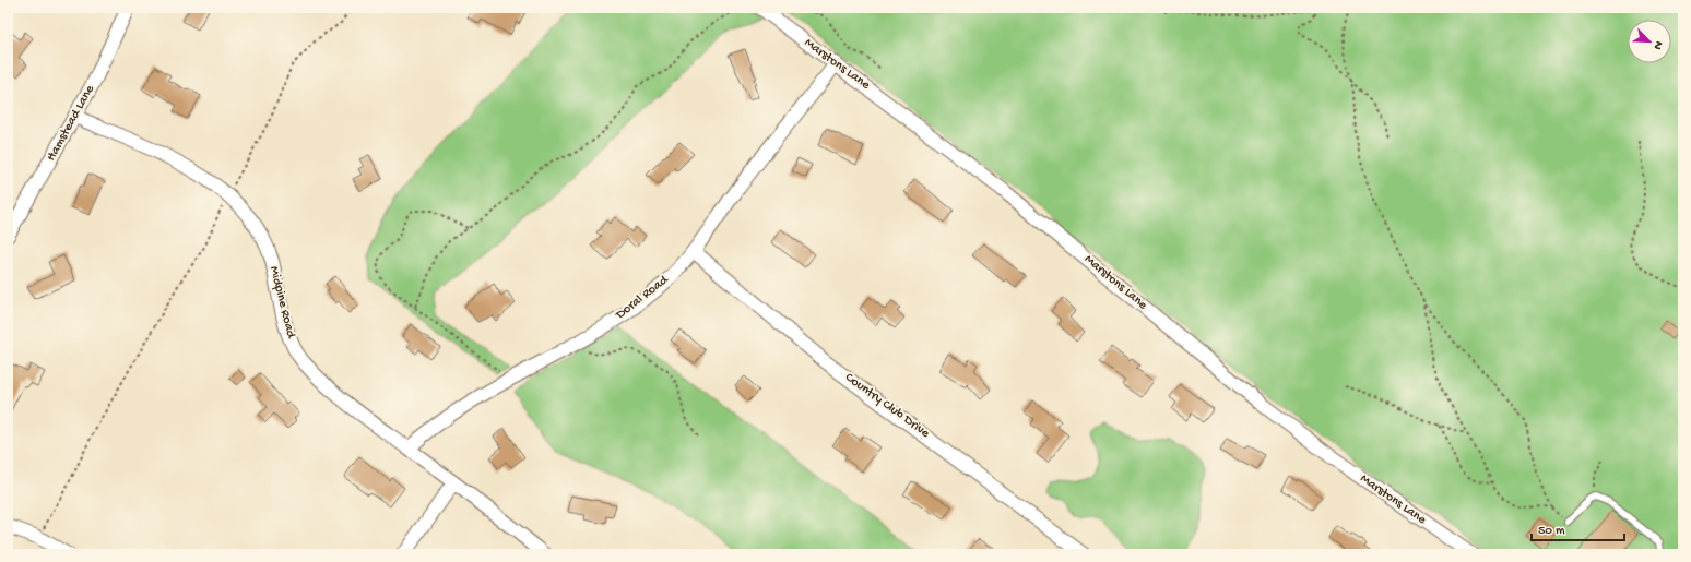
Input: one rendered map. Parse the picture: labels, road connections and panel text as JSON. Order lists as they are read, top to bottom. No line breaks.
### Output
{"streets":{"street":["Marstons Lane","Hamstead Lane","Doral Road","Midpine Road","Country Club Drive"]},"crossings":[["Marstons Lane","Doral Road"],["Hamstead Lane","Midpine Road"],["Doral Road","Midpine Road"],["Doral Road","Country Club Drive"]],"scale_bar":"50 m","north":"bottom right"}
